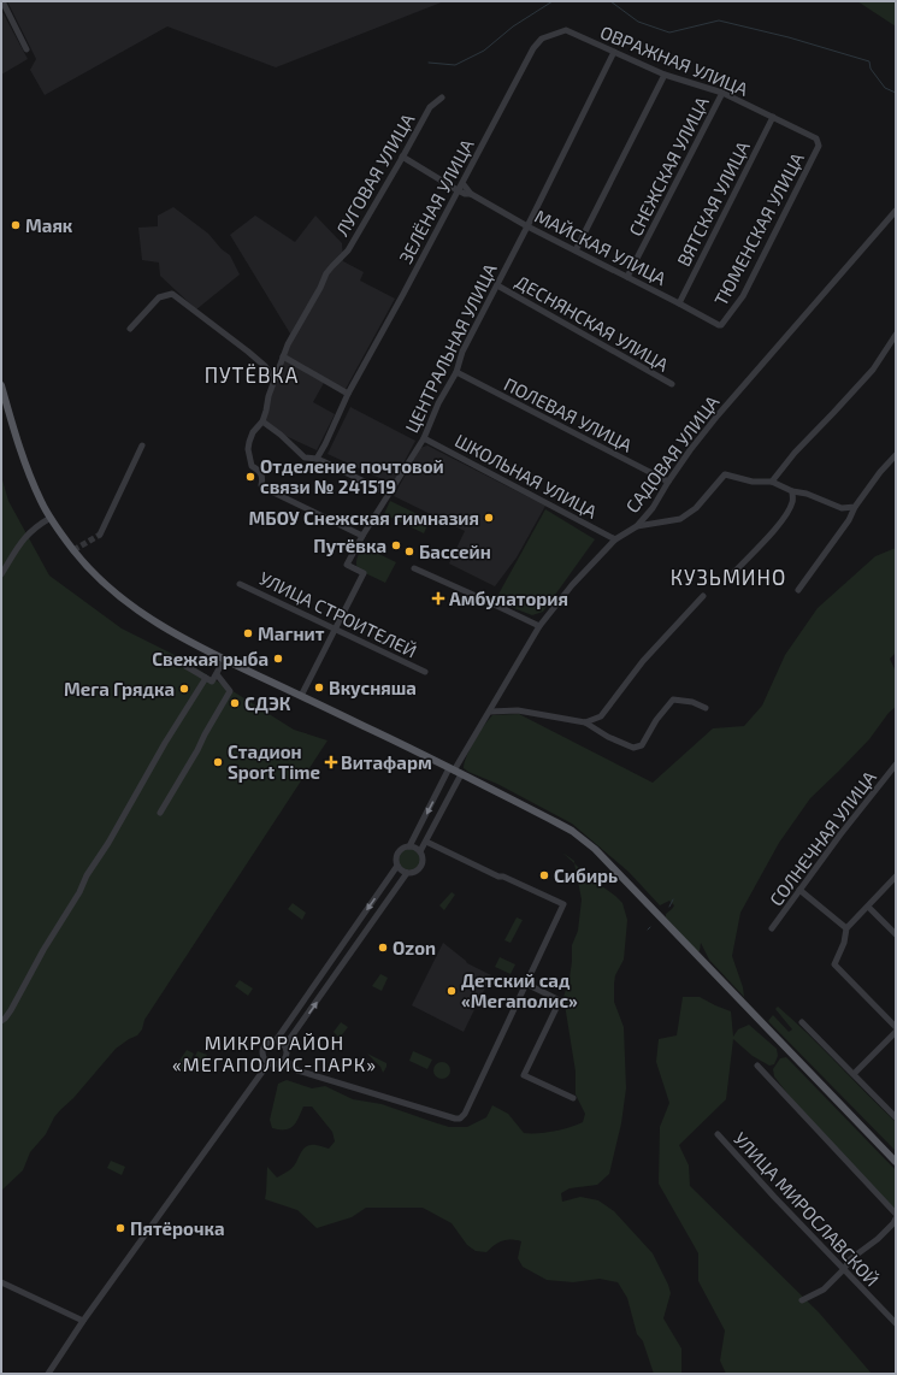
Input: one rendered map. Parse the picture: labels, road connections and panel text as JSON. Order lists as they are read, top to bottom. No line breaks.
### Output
{"streets":{"street":["ОВРАЖНАЯ УЛИЦА","СНЕЖСКАЯ УЛИЦА","ЛУГОВАЯ УЛИЦА","ЗЕЛЁНАЯ УЛИЦА","ВЯТСКАЯ УЛИЦА","ТЮМЕНСКАЯ УЛИЦА","МАЙСКАЯ УЛИЦА","ДЕСНЯНСКАЯ УЛИЦА","ЦЕНТРАЛЬНАЯ УЛИЦА","ПОЛЕВАЯ УЛИЦА","САДОВАЯ УЛИЦА","ШКОЛЬНАЯ УЛИЦА","УЛИЦА СТРОИТЕЛЕЙ","СОЛНЕЧНАЯ УЛИЦА","УЛИЦА МИРОСЛАВСКОЙ"]},"crossings":[["ОВРАЖНАЯ УЛИЦА","СНЕЖСКАЯ УЛИЦА"],["ОВРАЖНАЯ УЛИЦА","ЗЕЛЁНАЯ УЛИЦА"],["ОВРАЖНАЯ УЛИЦА","ВЯТСКАЯ УЛИЦА"],["ОВРАЖНАЯ УЛИЦА","ТЮМЕНСКАЯ УЛИЦА"],["ОВРАЖНАЯ УЛИЦА","ЦЕНТРАЛЬНАЯ УЛИЦА"],["СНЕЖСКАЯ УЛИЦА","МАЙСКАЯ УЛИЦА"],["ЛУГОВАЯ УЛИЦА","ЦЕНТРАЛЬНАЯ УЛИЦА"],["ВЯТСКАЯ УЛИЦА","МАЙСКАЯ УЛИЦА"],["ТЮМЕНСКАЯ УЛИЦА","МАЙСКАЯ УЛИЦА"],["МАЙСКАЯ УЛИЦА","ЦЕНТРАЛЬНАЯ УЛИЦА"],["ДЕСНЯНСКАЯ УЛИЦА","ЦЕНТРАЛЬНАЯ УЛИЦА"],["ЦЕНТРАЛЬНАЯ УЛИЦА","ПОЛЕВАЯ УЛИЦА"],["ЦЕНТРАЛЬНАЯ УЛИЦА","ШКОЛЬНАЯ УЛИЦА"],["ЦЕНТРАЛЬНАЯ УЛИЦА","УЛИЦА СТРОИТЕЛЕЙ"],["ПОЛЕВАЯ УЛИЦА","САДОВАЯ УЛИЦА"],["САДОВАЯ УЛИЦА","ШКОЛЬНАЯ УЛИЦА"]],"districts":["ПУТЁВКА","КУЗЬМИНО","МИКРОРАЙОН «МЕГАПОЛИС-ПАРК»"],"places":{"other":["Маяк","Отделение почтовой связи № 241519","МБОУ Снежская гимназия","Путёвка","Бассейн","Магнит","Свежая рыба","Вкусняша","Мега Грядка","СДЭК","Стадион Sport Time","Сибирь","Ozon","Детский сад «Мегаполис»","Пятёрочка"],"health":["Амбулатория","Витафарм"]}}
